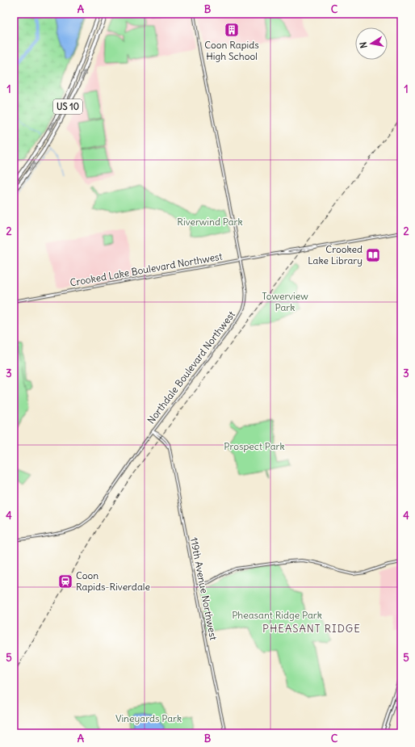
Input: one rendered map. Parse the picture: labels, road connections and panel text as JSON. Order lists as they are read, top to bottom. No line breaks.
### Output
{"streets":{"highway":["US 10"],"street":["Crooked Lake Boulevard Northwest","Northdale Boulevard Northwest","119th Avenue Northwest"]},"crossings":[["Crooked Lake Boulevard Northwest","Northdale Boulevard Northwest"],["Northdale Boulevard Northwest","119th Avenue Northwest"]],"districts":["PHEASANT RIDGE"],"parks":["Riverwind Park","Towerview Park","Prospect Park","Pheasant Ridge Park","Vineyards Park"],"places":{"building":["Coon Rapids High School"],"library":["Crooked Lake Library"],"station":["Coon Rapids-Riverdale"]},"north":"left","grid":{"columns":["A","B","C"],"rows":["1","2","3","4","5"]}}
